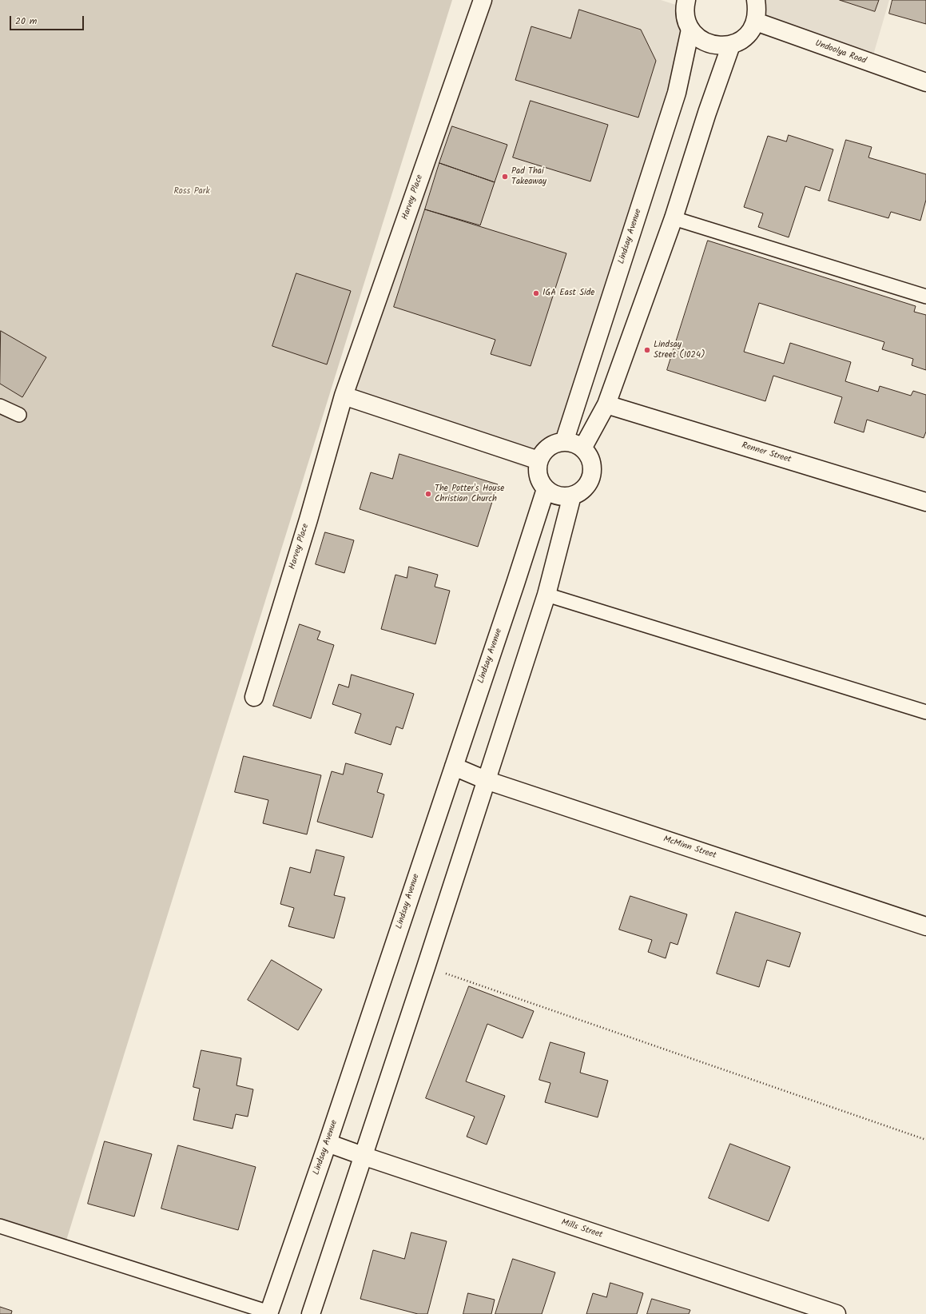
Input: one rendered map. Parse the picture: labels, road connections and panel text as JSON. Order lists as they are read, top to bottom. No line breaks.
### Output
{"streets":{"street":["Undoolya Road","Harvey Place","Lindsay Avenue","Renner Street","McMinn Street","Mills Street"]},"crossings":[["Lindsay Avenue","McMinn Street"],["Lindsay Avenue","Mills Street"]],"parks":["Ross Park"],"places":["Pad Thai Takeaway","IGA East Side","Lindsay Street (1024)","The Potter's House Christian Church"],"scale_bar":"20 m"}
